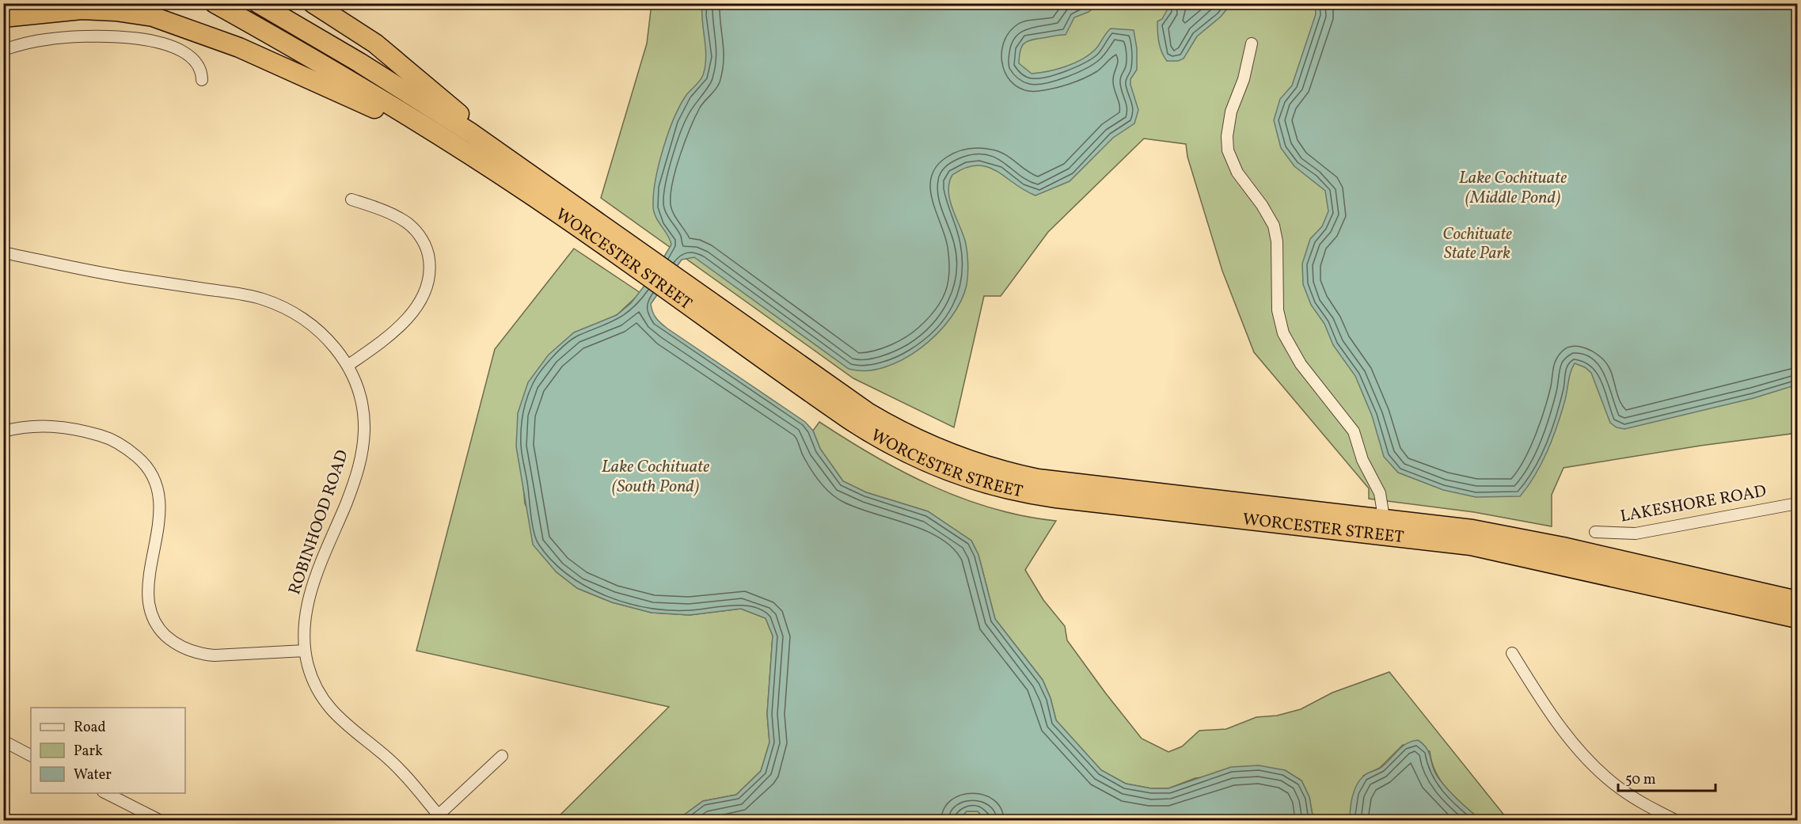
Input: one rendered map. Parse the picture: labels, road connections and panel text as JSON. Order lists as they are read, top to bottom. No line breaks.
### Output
{"streets":{"highway":["WORCESTER STREET"],"street":["LAKESHORE ROAD","ROBINHOOD ROAD"]},"water":["Lake Cochituate (Middle Pond)","Lake Cochituate (South Pond)"],"parks":["Cochituate State Park"],"legend":["Road","Park","Water"],"scale_bar":"50 m"}
